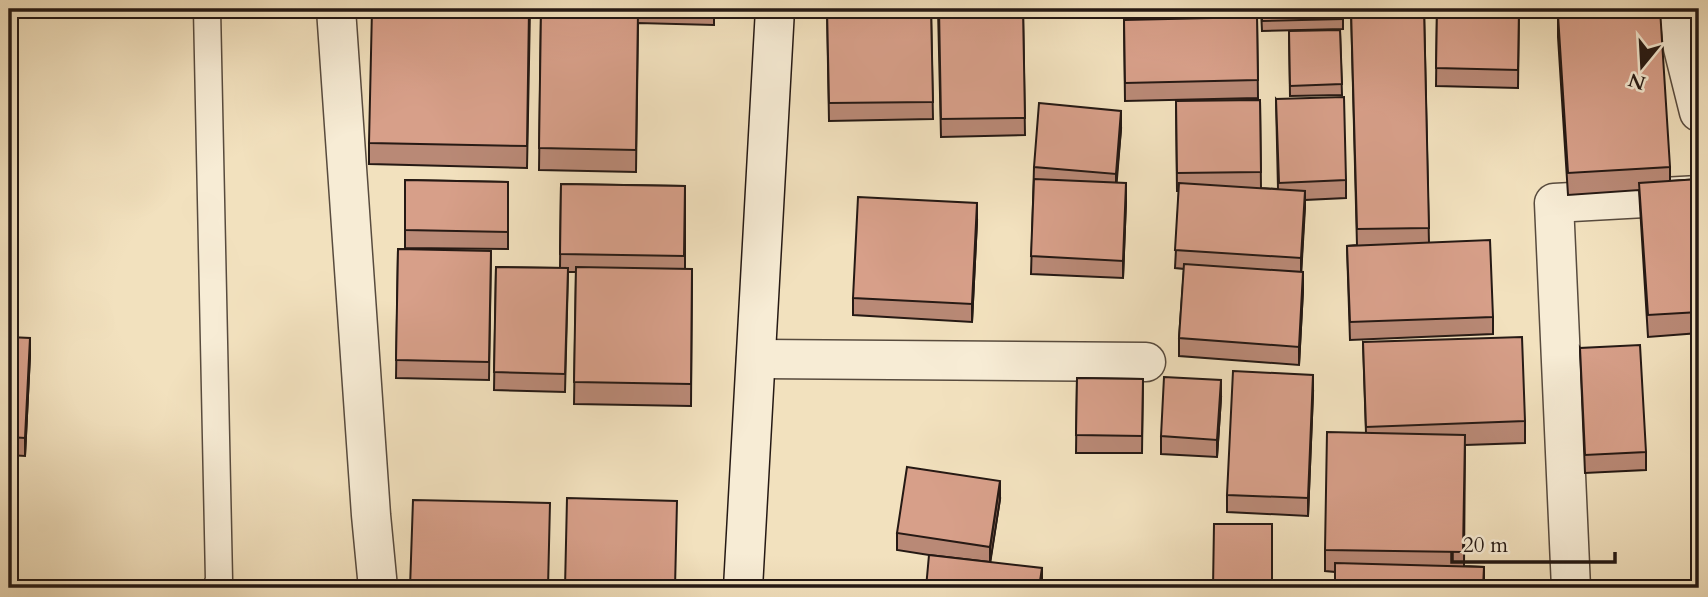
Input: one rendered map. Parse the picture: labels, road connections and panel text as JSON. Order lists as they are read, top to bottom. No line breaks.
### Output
{"scale_bar":"20 m","north":"bottom"}
